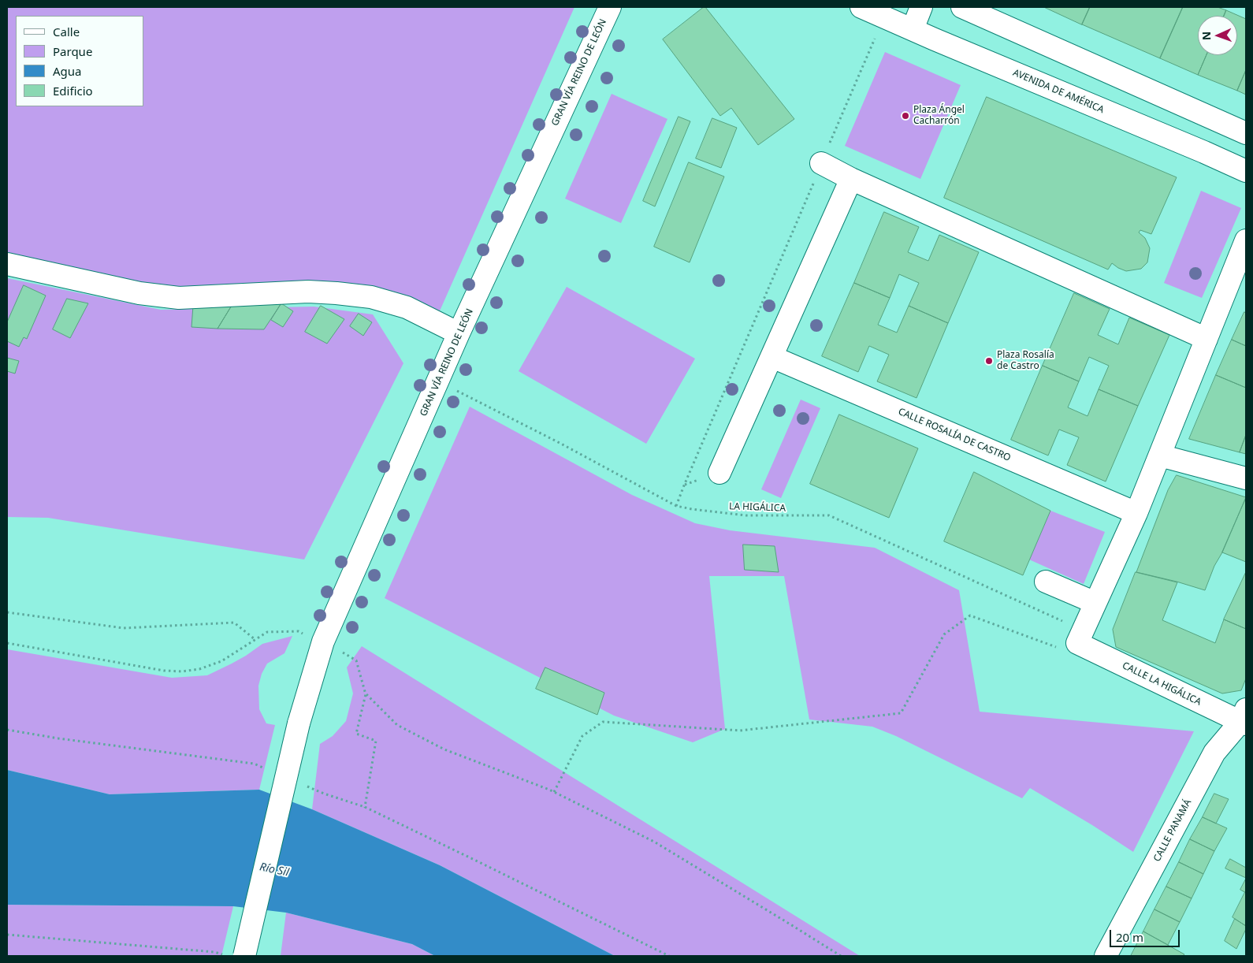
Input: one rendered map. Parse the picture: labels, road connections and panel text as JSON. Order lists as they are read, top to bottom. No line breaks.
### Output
{"streets":{"street":["GRAN VÍA REINO DE LEÓN","AVENIDA DE AMÉRICA","CALLE ROSALÍA DE CASTRO","CALLE LA HIGÁLICA","CALLE PANAMÁ"],"path":["LA HIGÁLICA"]},"crossings":[["GRAN VÍA REINO DE LEÓN","LA HIGÁLICA"],["LA HIGÁLICA","CALLE LA HIGÁLICA"],["CALLE LA HIGÁLICA","CALLE PANAMÁ"]],"water":["Río Sil"],"places":["Plaza Ángel Cacharrón","Plaza Rosalía de Castro"],"legend":["Calle","Parque","Agua","Edificio"],"scale_bar":"20 m","north":"left"}
